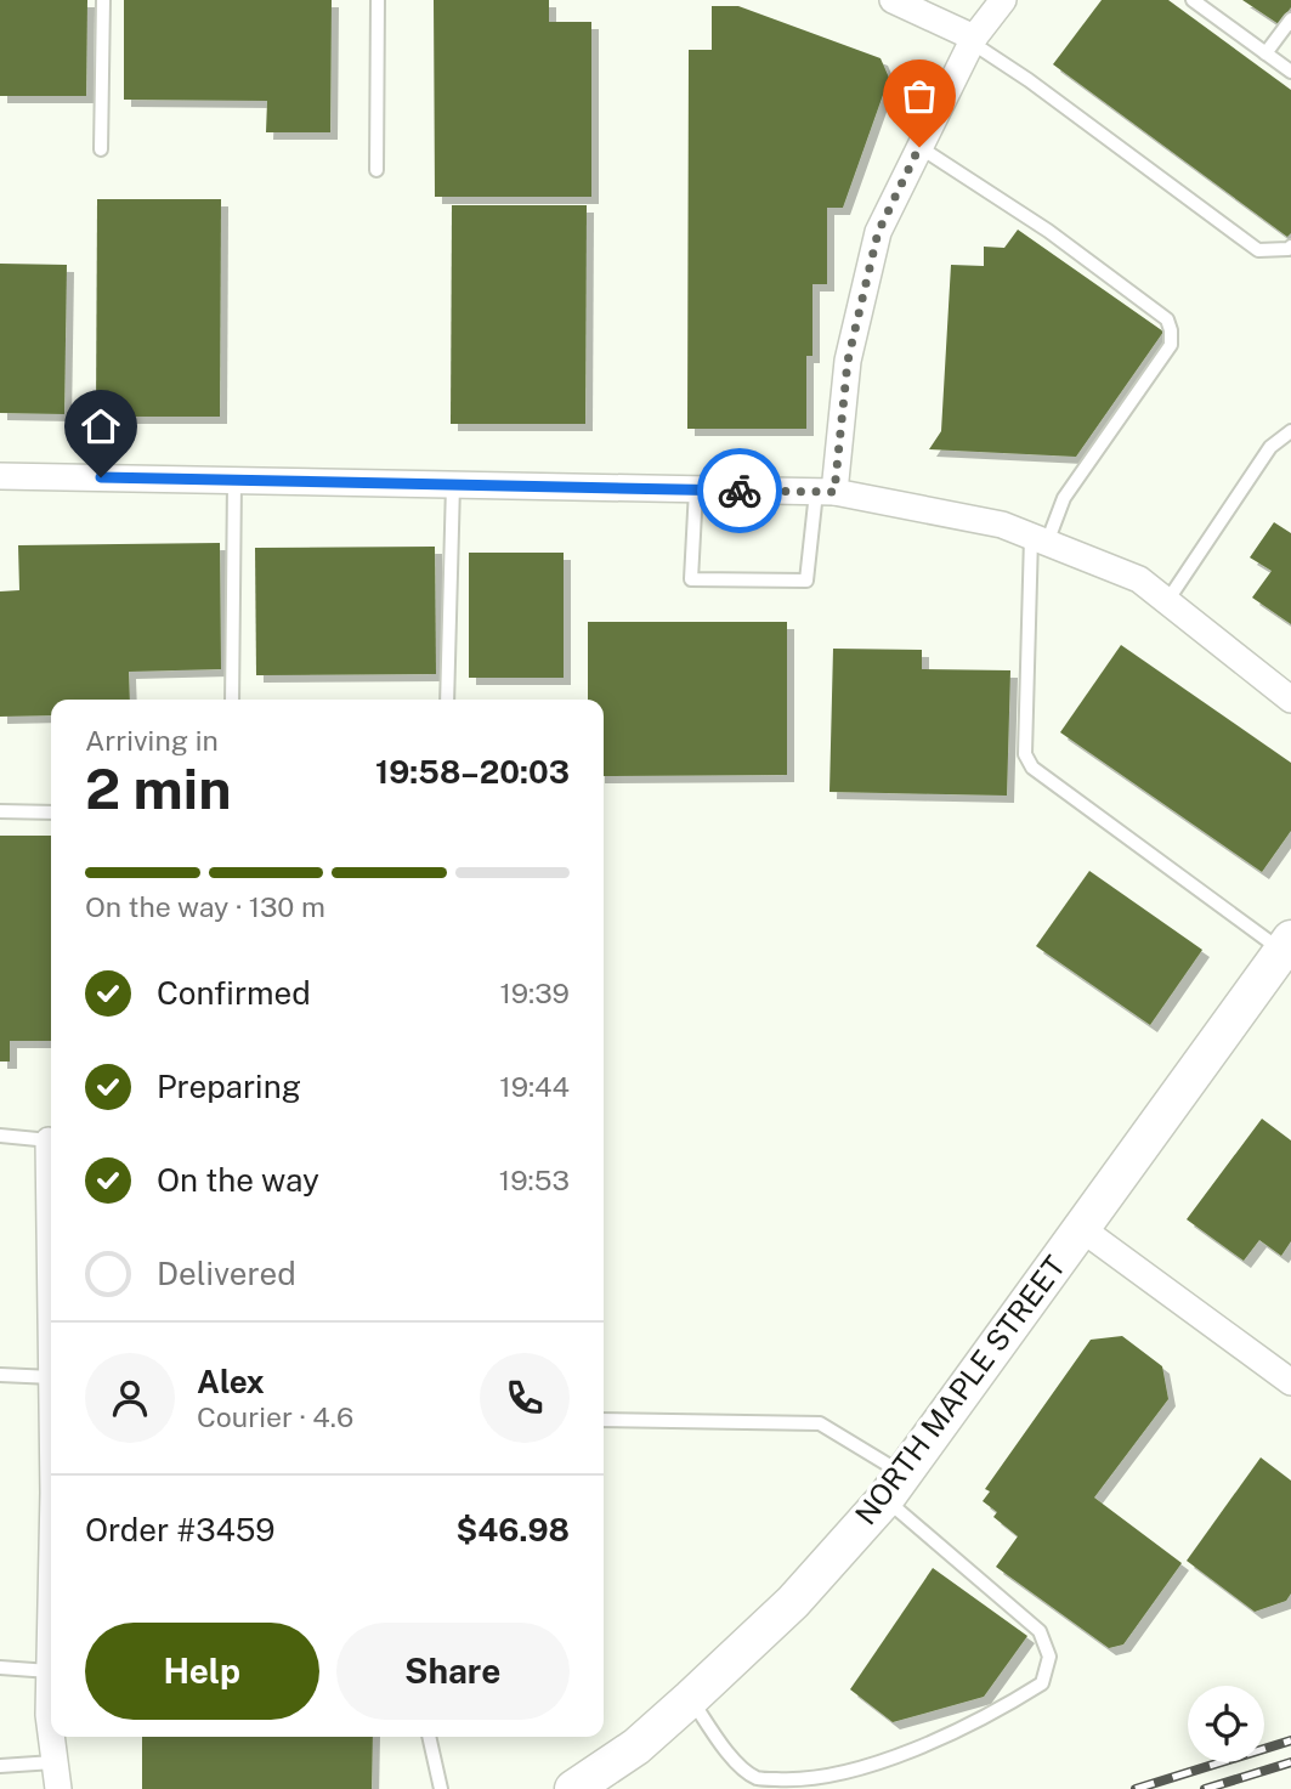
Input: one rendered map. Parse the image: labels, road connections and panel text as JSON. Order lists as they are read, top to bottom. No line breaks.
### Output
{"streets":{"main road":["NORTH MAPLE STREET"]},"page":{"heading":["2 min","Arriving in","19:58–20:03"],"panel":["Alex","Courier · 4.6","Order #3459","$46.98"],"bar":"On the way · 130 m","list":[["Confirmed","19:39"],["Preparing","19:44"],["On the way","19:53"],"Delivered"],"buttons":["Help","Share"]}}
